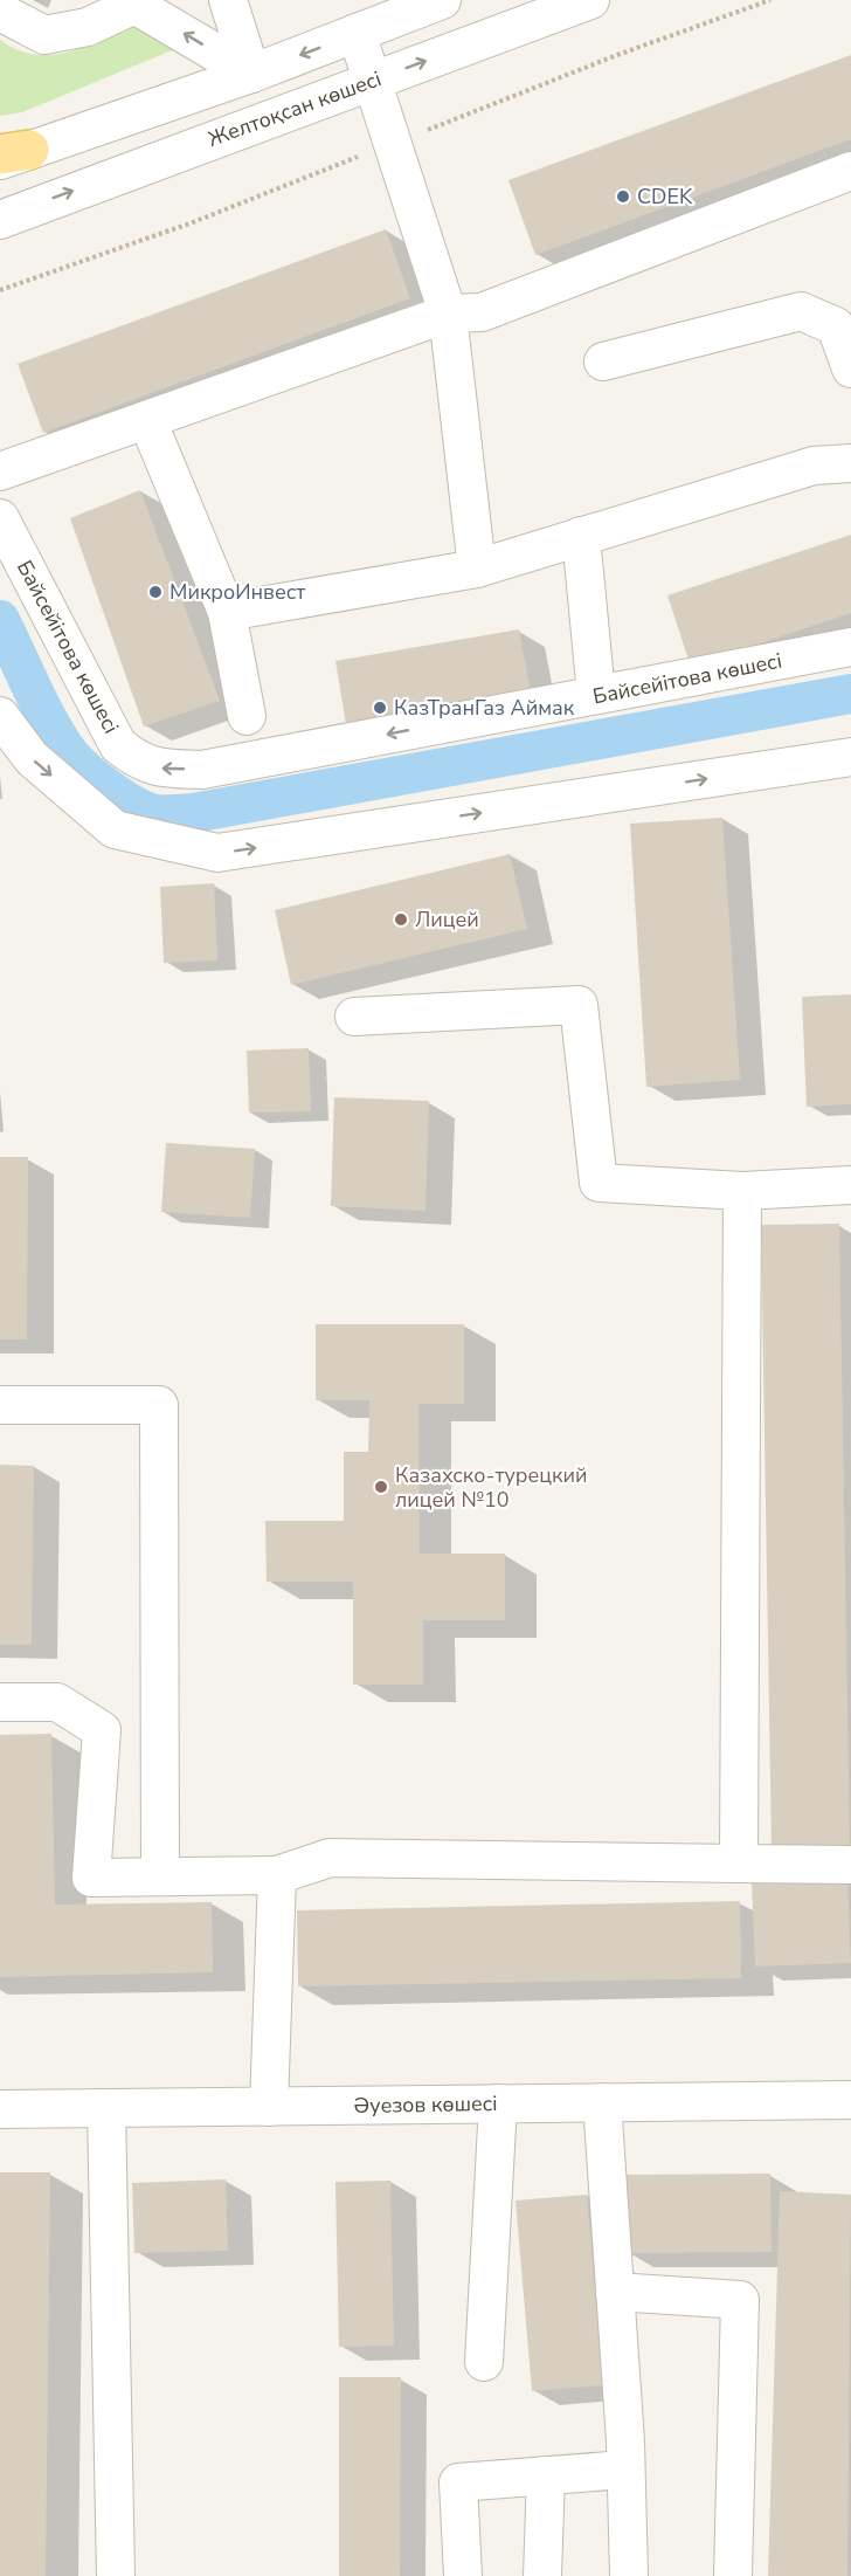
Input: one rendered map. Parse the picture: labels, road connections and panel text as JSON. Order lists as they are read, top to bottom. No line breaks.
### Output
{"streets":{"street":["Желтоқсан көшесі","Байсейітова көшесі","Әуезов көшесі"]},"places":["CDEK","МикроИнвест","КазТранГаз Аймак","Лицей","Казахско-турецкий лицей №10"]}
